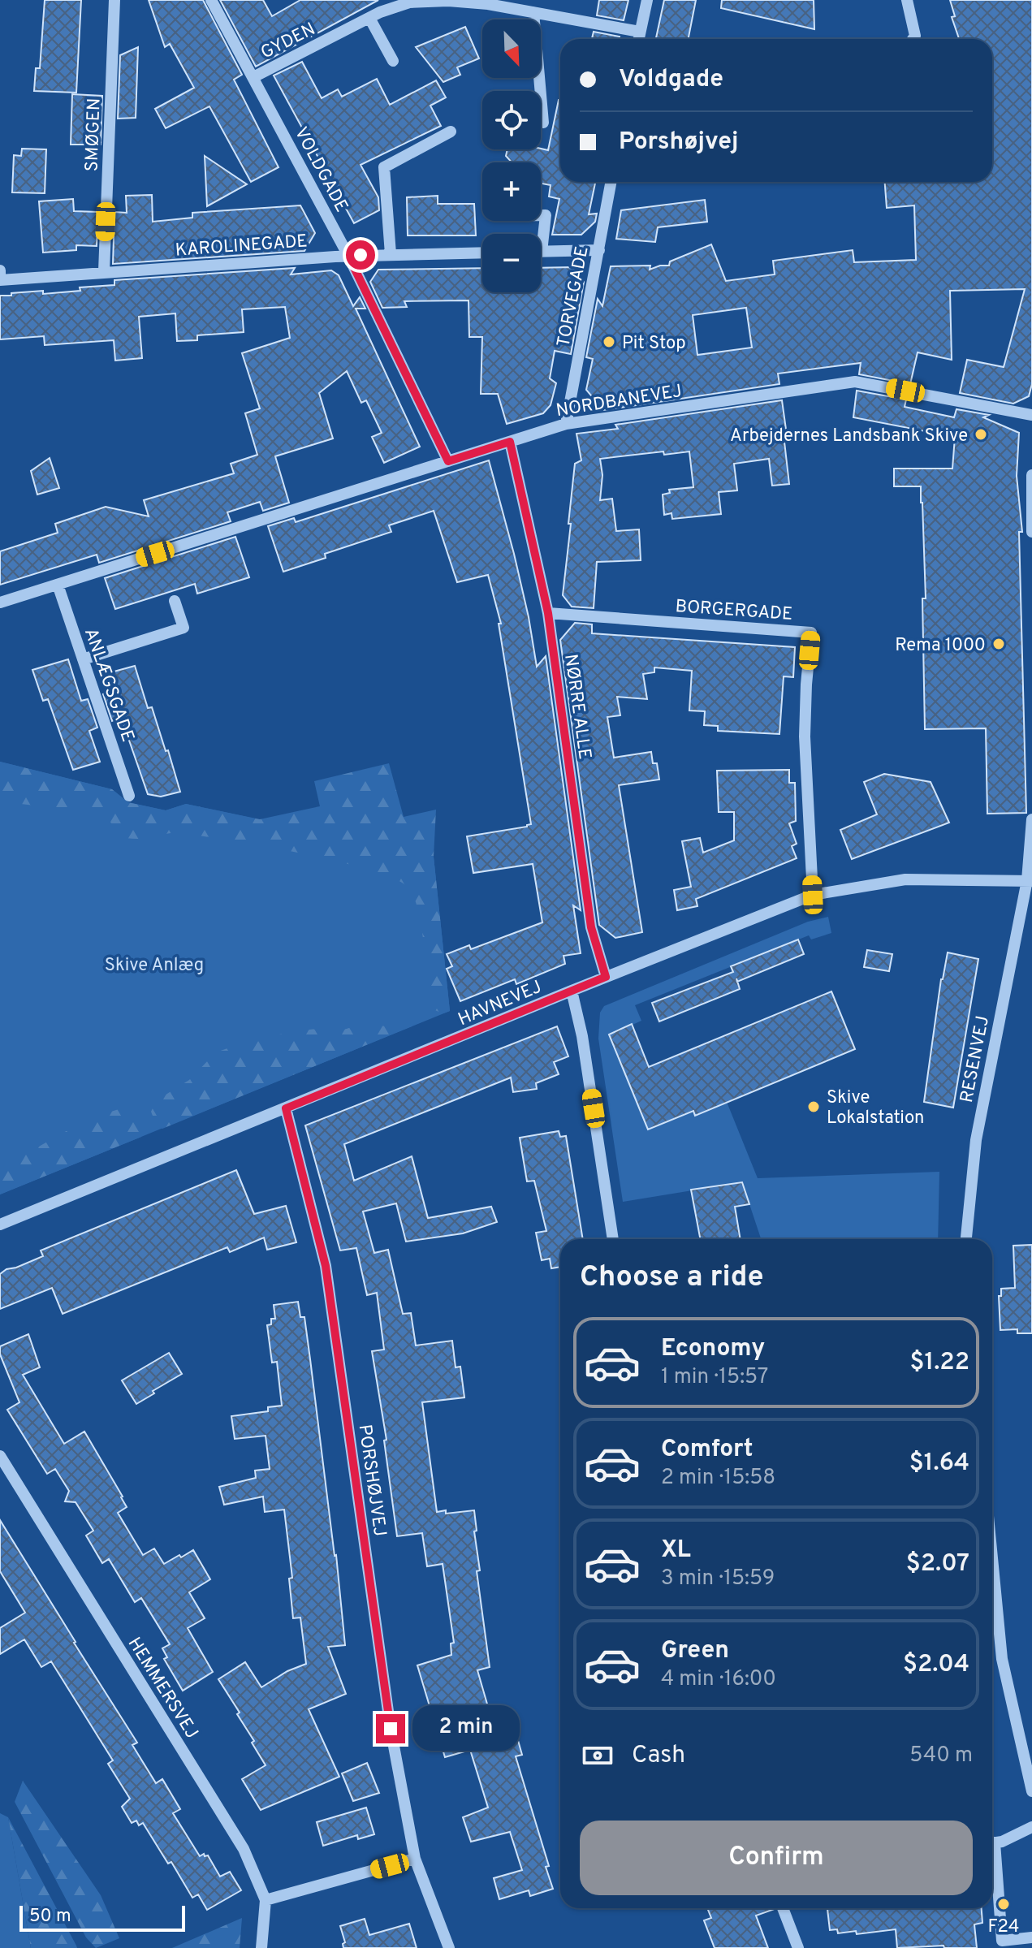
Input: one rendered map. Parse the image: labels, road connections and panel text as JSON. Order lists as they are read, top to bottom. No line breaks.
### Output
{"streets":{"street":["GYDEN","SMØGEN","VOLDGADE","KAROLINEGADE","TORVEGADE","NORDBANEVEJ","BORGERGADE","ANLÆGSGADE","NØRRE ALLE","HAVNEVEJ","RESENVEJ","PORSHØJVEJ","HEMMERSVEJ"]},"crossings":[["GYDEN","VOLDGADE"],["SMØGEN","KAROLINEGADE"],["VOLDGADE","KAROLINEGADE"],["VOLDGADE","NORDBANEVEJ"],["TORVEGADE","NORDBANEVEJ"],["NORDBANEVEJ","ANLÆGSGADE"],["NORDBANEVEJ","NØRRE ALLE"],["BORGERGADE","NØRRE ALLE"],["BORGERGADE","HAVNEVEJ"],["NØRRE ALLE","HAVNEVEJ"],["HAVNEVEJ","RESENVEJ"],["HAVNEVEJ","PORSHØJVEJ"]],"parks":["Skive Anlæg"],"places":["Pit Stop","Arbejdernes Landsbank Skive","Rema 1000","Skive Lokalstation","F24"],"scale_bar":"50 m","north":"bottom right","page":{"map_buttons":["+","−"],"banner":["Voldgade","Porshøjvej"],"heading":"Choose a ride","list":[{"name":"Economy","note":"1 min · 15:57","value":"$1.22"},{"name":"Comfort","note":"2 min · 15:58","value":"$1.64"},{"name":"XL","note":"3 min · 15:59","value":"$2.07"},{"name":"Green","note":"4 min · 16:00","value":"$2.04"}],"bubble":"2 min","pay":["Cash","540 m"],"buttons":"Confirm","scale":"50 m"}}
